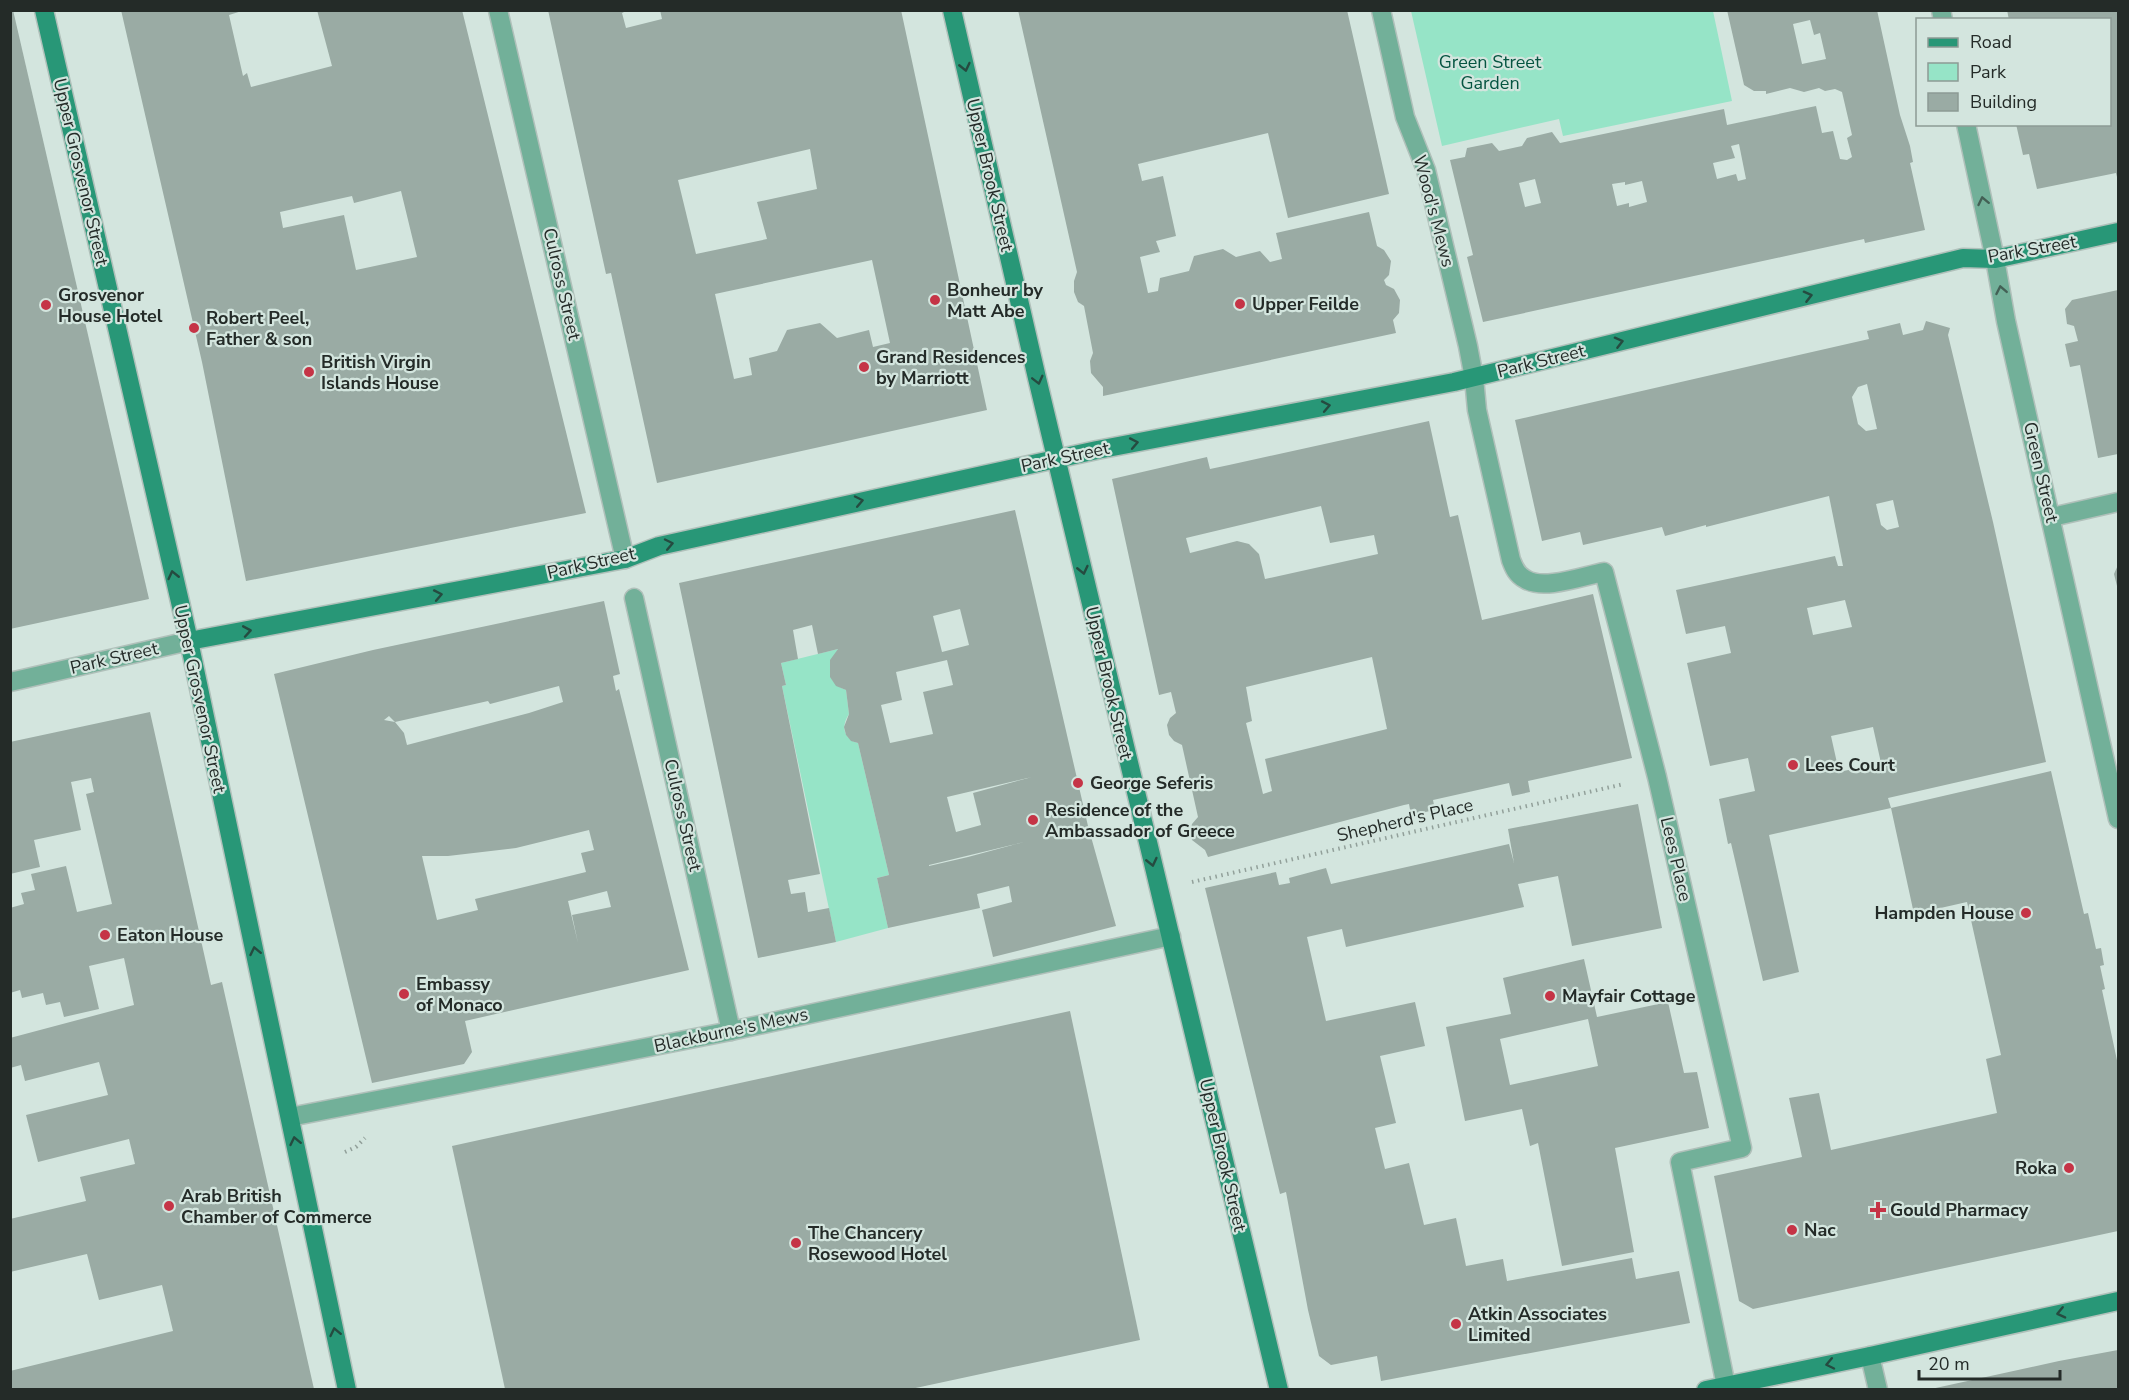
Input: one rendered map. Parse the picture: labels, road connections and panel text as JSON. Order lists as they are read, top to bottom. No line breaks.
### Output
{"streets":{"street":["Upper Grosvenor Street","Upper Brook Street","Wood's Mews","Park Street","Culross Street","Green Street","Lees Place","Blackburne's Mews"],"path":["Shepherd's Place"]},"crossings":[["Upper Grosvenor Street","Park Street"],["Upper Grosvenor Street","Blackburne's Mews"],["Upper Brook Street","Park Street"],["Upper Brook Street","Shepherd's Place"],["Upper Brook Street","Blackburne's Mews"],["Wood's Mews","Park Street"],["Wood's Mews","Lees Place"],["Park Street","Culross Street"],["Park Street","Green Street"],["Park Street","Lees Place"],["Culross Street","Blackburne's Mews"],["Shepherd's Place","Lees Place"]],"one_way":["Upper Grosvenor Street","Upper Brook Street","Park Street","Green Street"],"parks":["Green Street Garden"],"places":{"other":["Bonheur by Matt Abe","Upper Feilde","Grosvenor House Hotel","Robert Peel, Father & son","Grand Residences by Marriott","British Virgin Islands House","Lees Court","George Seferis","Residence of the Ambassador of Greece","Hampden House","Eaton House","Embassy of Monaco","Mayfair Cottage","Roka","Arab British Chamber of Commerce","Nac","The Chancery Rosewood Hotel","Atkin Associates Limited"],"health":["Gould Pharmacy"]},"legend":["Road","Park","Building"],"scale_bar":"20 m"}
